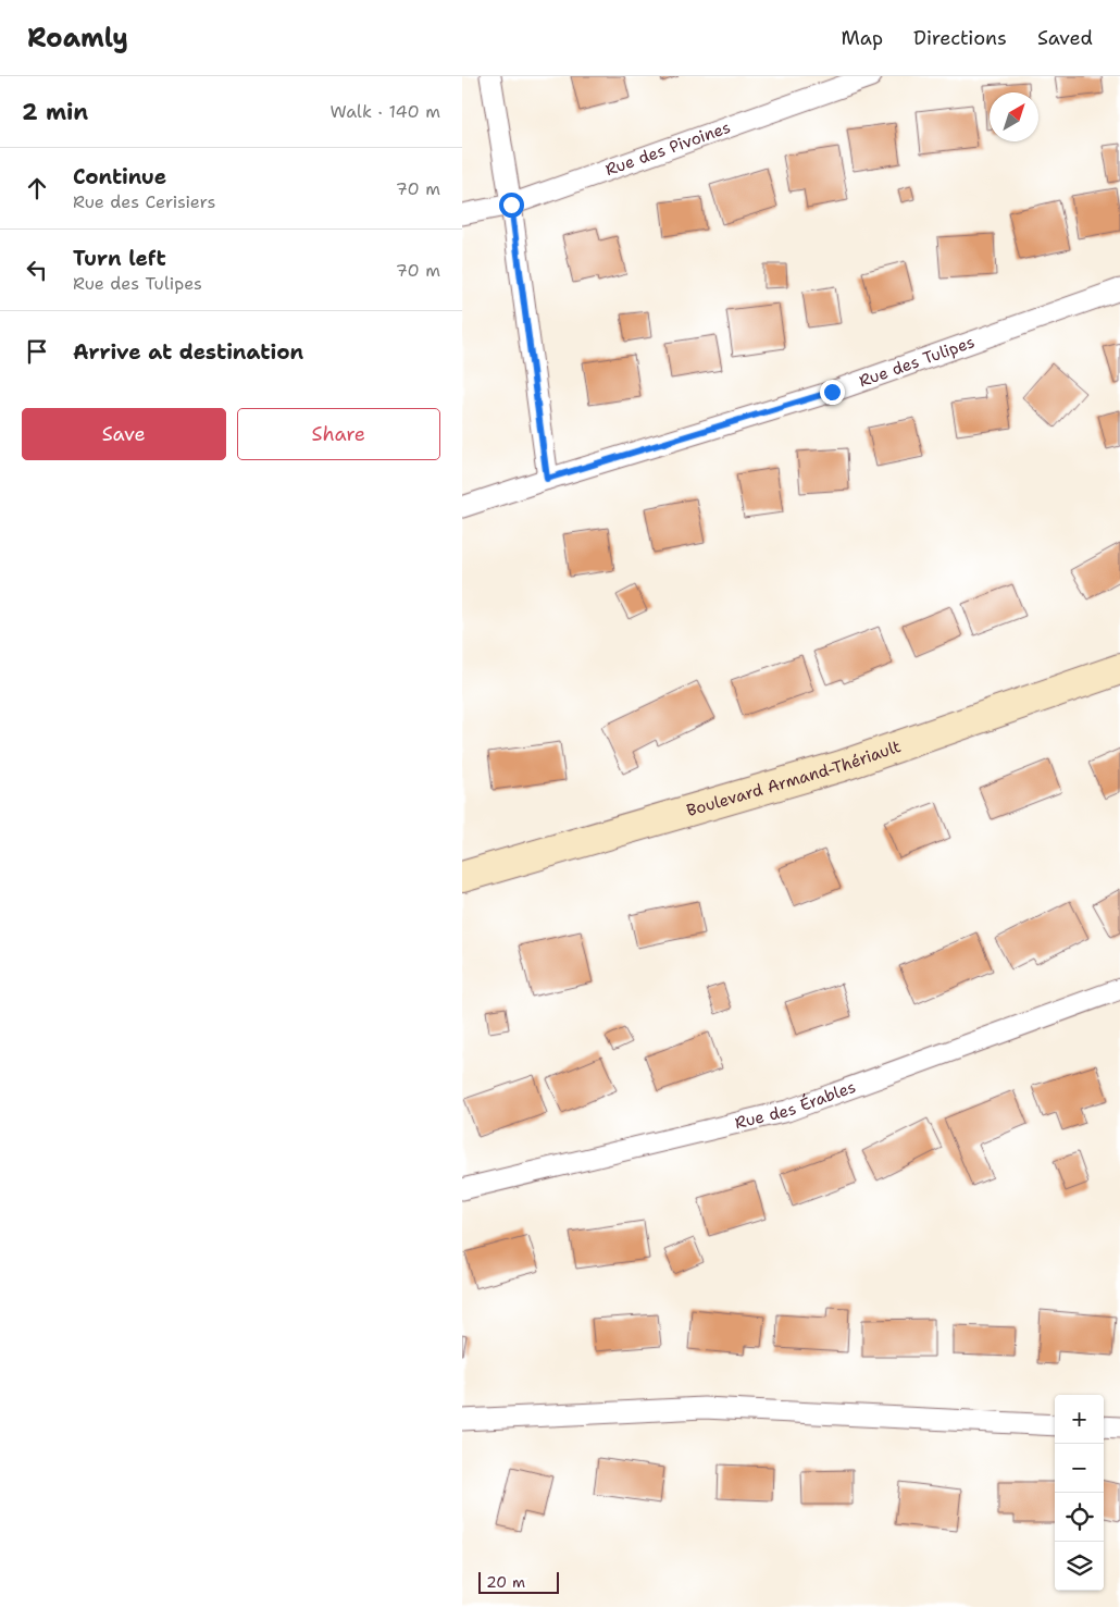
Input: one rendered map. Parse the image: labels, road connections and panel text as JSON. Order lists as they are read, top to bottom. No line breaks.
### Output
{"streets":{"street":["Rue des Pivoines","Rue des Tulipes","Boulevard Armand-Thériault","Rue des Érables"]},"scale_bar":"20 m","north":"top right","page":{"header":"Roamly","nav":["Map","Directions","Saved"],"heading":["2 min","Walk · 140 m"],"list":[["Continue","Rue des Cerisiers","70 m"],["Turn left","Rue des Tulipes","70 m"],"Arrive at destination"],"buttons":["Save","Share"],"map_buttons":["+","−"],"scale":"20 m"}}
